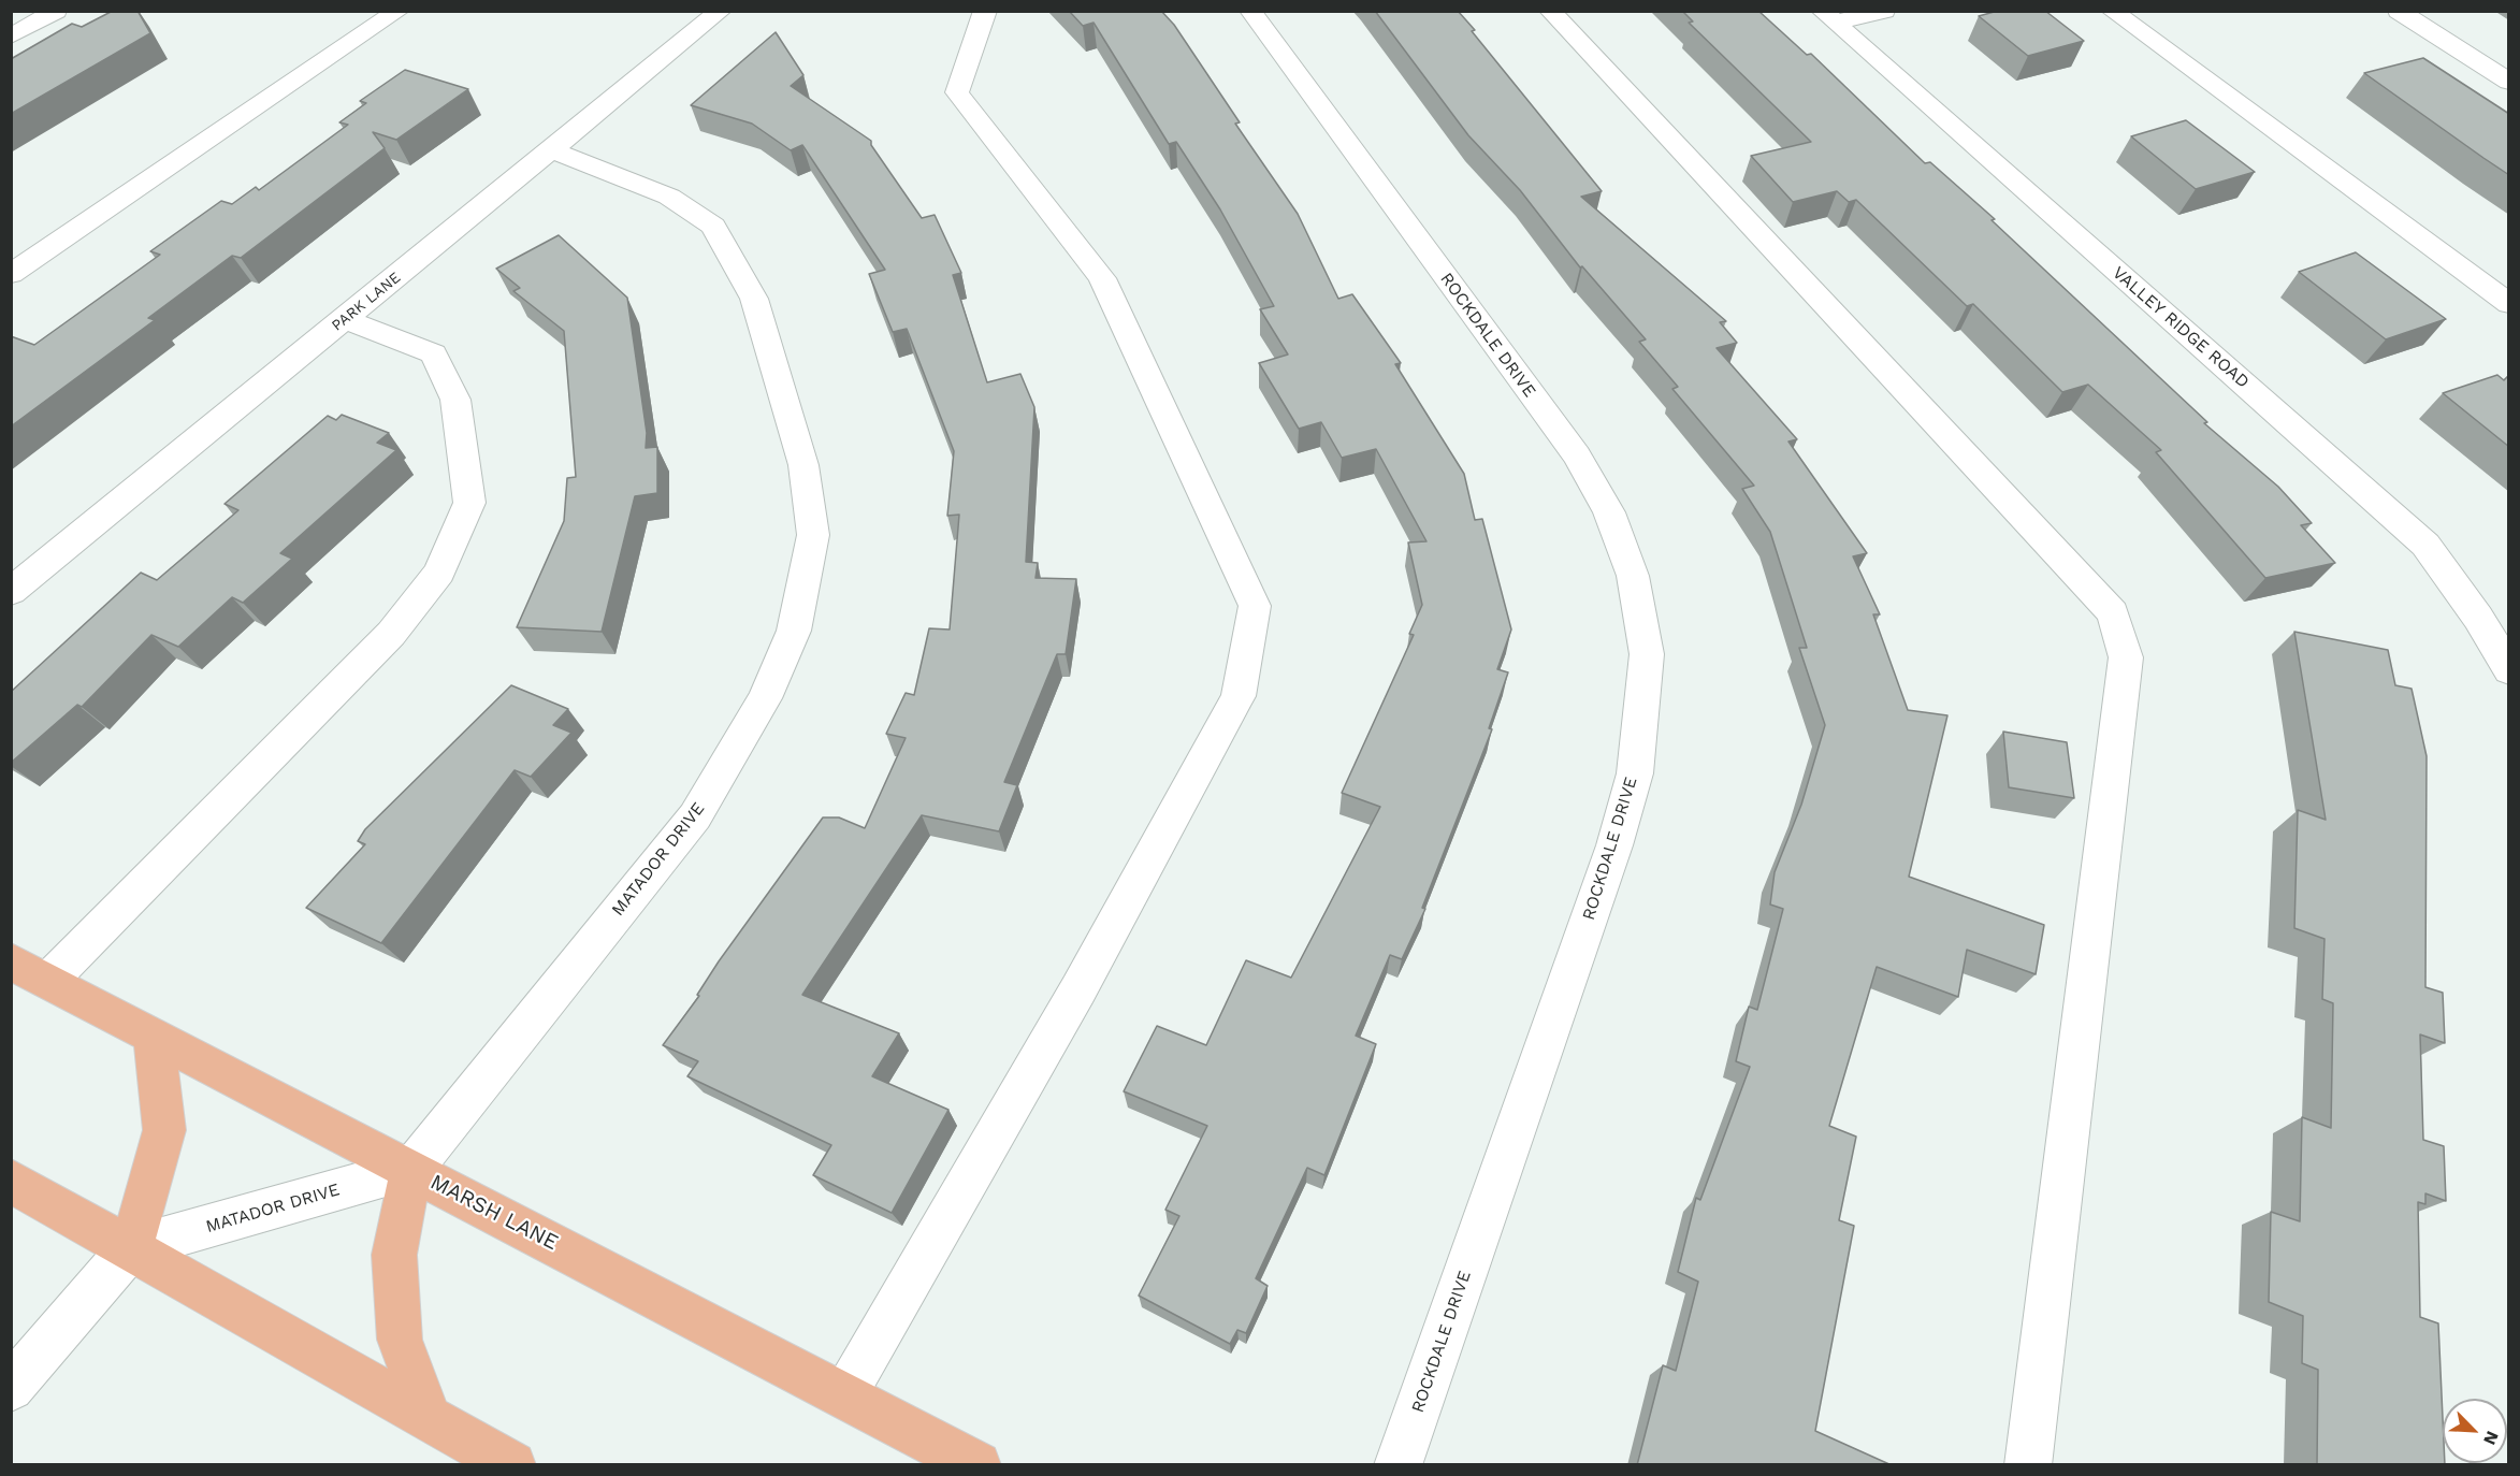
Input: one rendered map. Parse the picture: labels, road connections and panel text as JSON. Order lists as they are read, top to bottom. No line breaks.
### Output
{"streets":{"main road":["MARSH LANE"],"street":["PARK LANE","VALLEY RIDGE ROAD","ROCKDALE DRIVE","MATADOR DRIVE"]},"crossings":[["PARK LANE","MATADOR DRIVE"],["MATADOR DRIVE","MARSH LANE"]],"north":"bottom right"}
